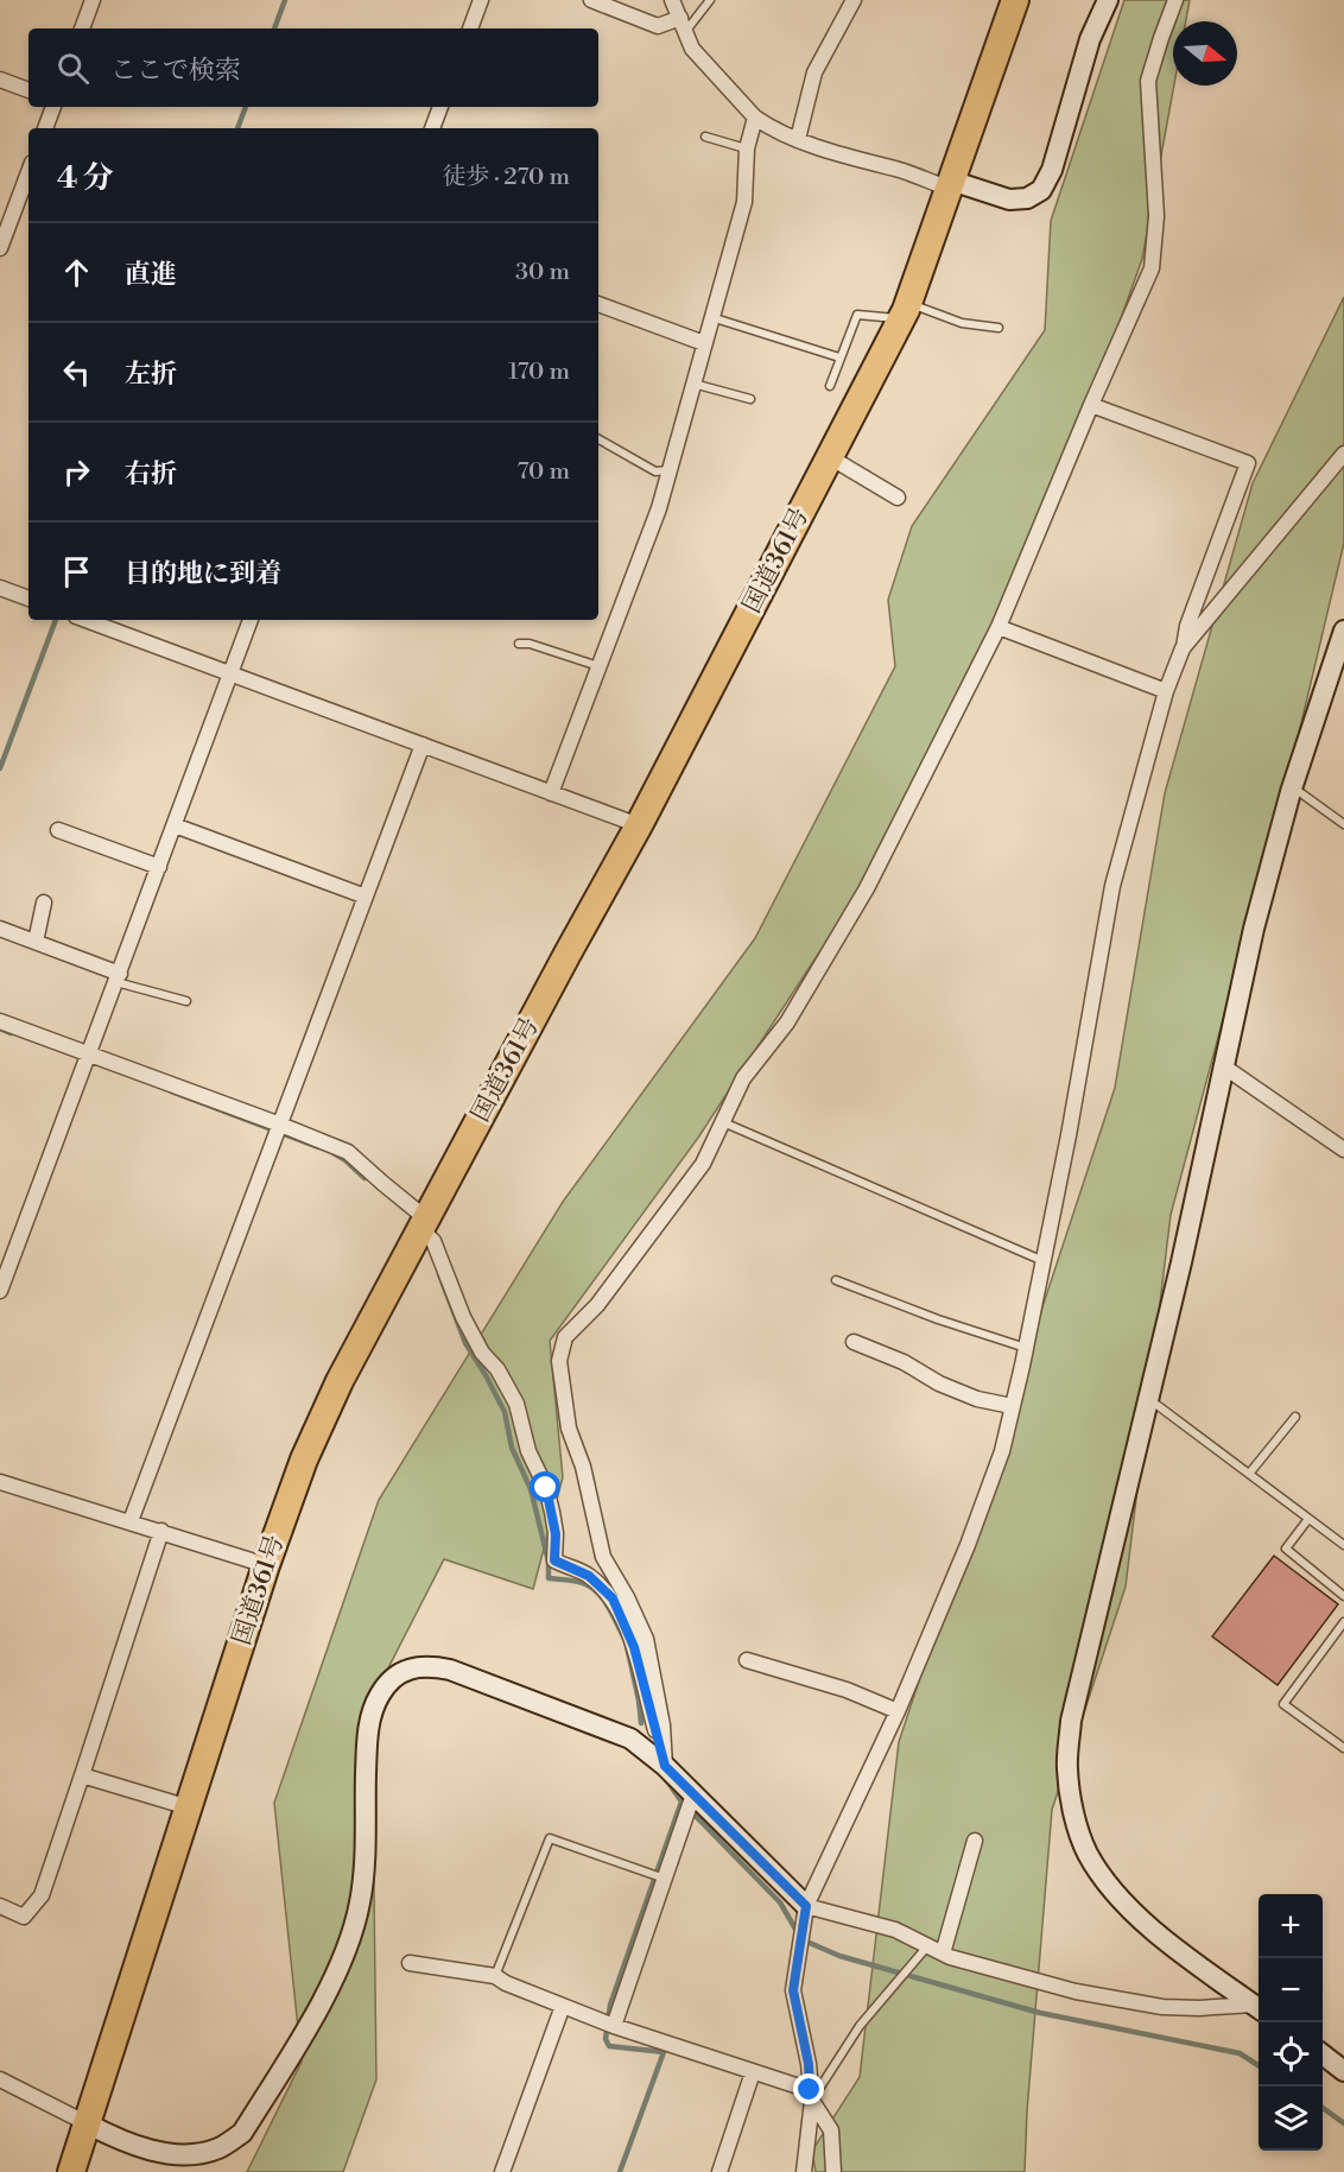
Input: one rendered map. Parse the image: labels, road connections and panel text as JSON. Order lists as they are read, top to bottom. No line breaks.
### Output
{"streets":{"highway":["国道361号"]},"north":"right","page":{"search":"ここで検索","heading":["4 分","徒歩 · 270 m"],"list":[["直進","30 m"],["左折","170 m"],["右折","70 m"],"目的地に到着"],"map_buttons":["+","−"]}}
